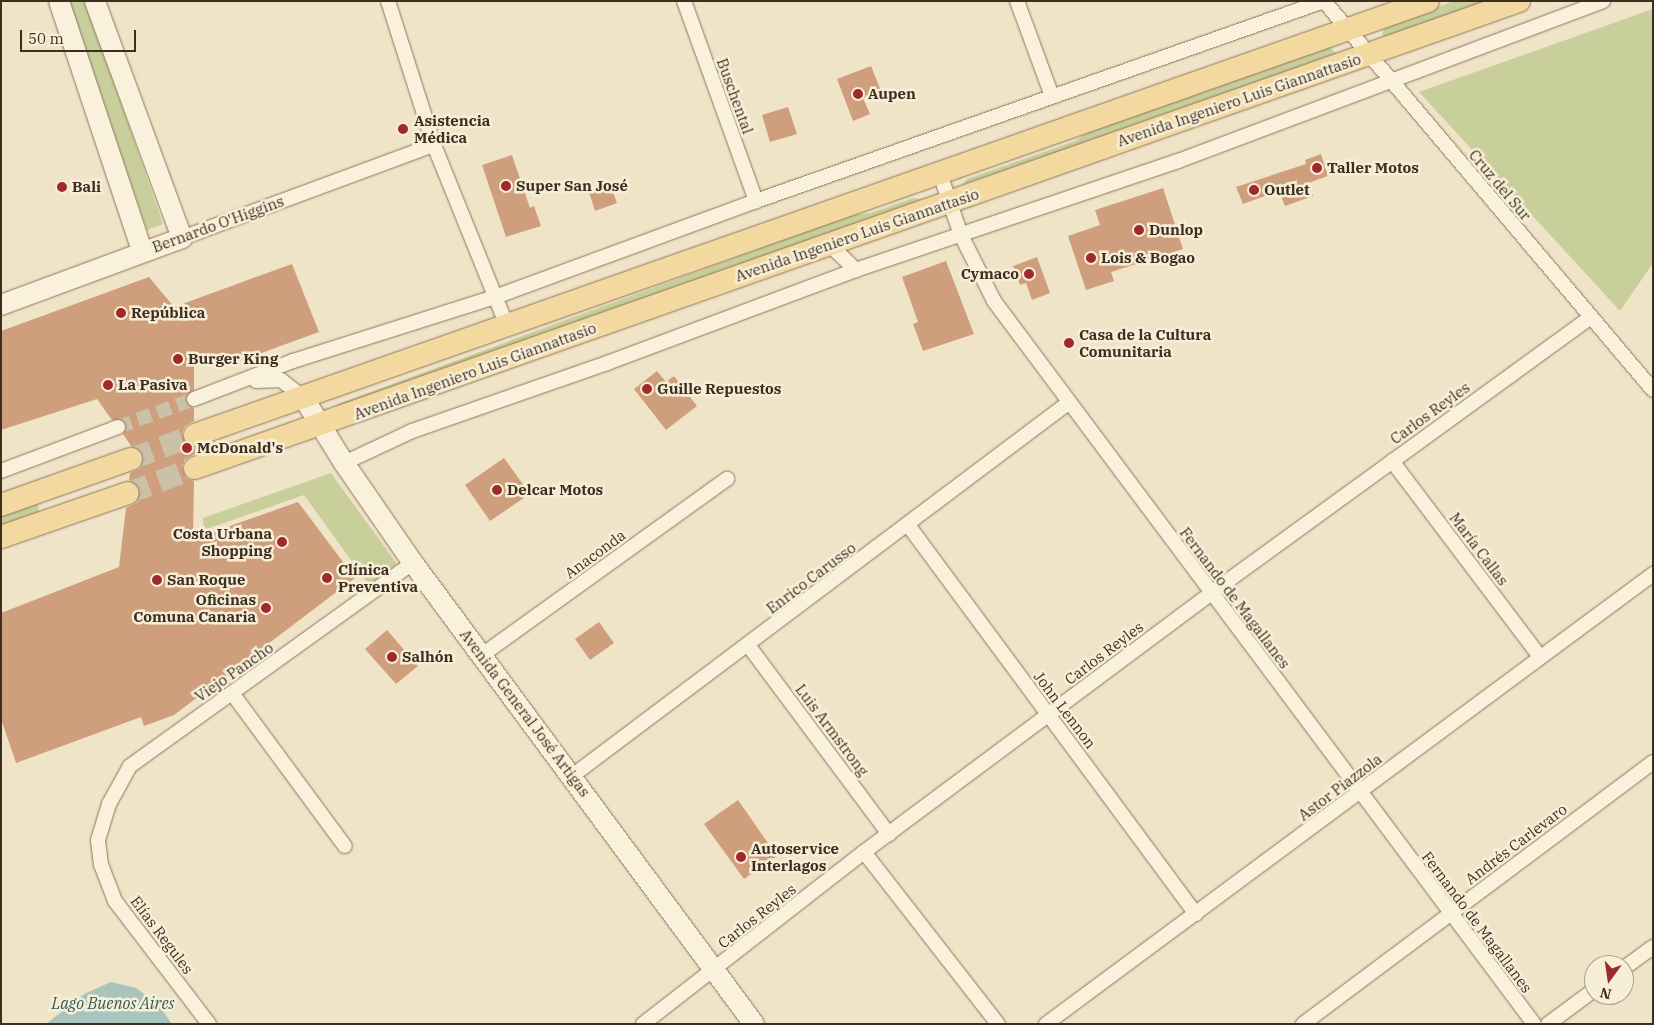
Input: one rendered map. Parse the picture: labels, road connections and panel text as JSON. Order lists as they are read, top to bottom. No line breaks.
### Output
{"streets":{"main road":["Avenida Ingeniero Luis Giannattasio"],"street":["Buschental","Cruz del Sur","Bernardo O'Higgins","Carlos Reyles","María Callas","Anaconda","Enrico Carusso","Fernando de Magallanes","Viejo Pancho","John Lennon","Avenida General José Artigas","Luis Armstrong","Astor Piazzola","Andrés Carlevaro","Elías Regules"]},"crossings":[["Avenida Ingeniero Luis Giannattasio","Cruz del Sur"],["Avenida Ingeniero Luis Giannattasio","Fernando de Magallanes"],["Avenida Ingeniero Luis Giannattasio","Avenida General José Artigas"],["Cruz del Sur","Carlos Reyles"],["Carlos Reyles","María Callas"],["Carlos Reyles","Fernando de Magallanes"],["Carlos Reyles","John Lennon"],["Carlos Reyles","Avenida General José Artigas"],["Carlos Reyles","Luis Armstrong"],["María Callas","Astor Piazzola"],["Anaconda","Avenida General José Artigas"],["Enrico Carusso","Fernando de Magallanes"],["Enrico Carusso","John Lennon"],["Enrico Carusso","Avenida General José Artigas"],["Enrico Carusso","Luis Armstrong"],["Fernando de Magallanes","Astor Piazzola"],["Fernando de Magallanes","Andrés Carlevaro"],["Viejo Pancho","Avenida General José Artigas"],["Viejo Pancho","Elías Regules"],["John Lennon","Astor Piazzola"]],"water":["Lago Buenos Aires"],"places":["Aupen","Asistencia Médica","Taller Motos","Super San José","Bali","Outlet","Dunlop","Lois & Bogao","Cymaco","República","Casa de la Cultura Comunitaria","Burger King","La Pasiva","Guille Repuestos","McDonald's","Delcar Motos","Costa Urbana Shopping","Clínica Preventiva","San Roque","Oficinas Comuna Canaria","Salhón","Autoservice Interlagos"],"scale_bar":"50 m","north":"bottom"}
